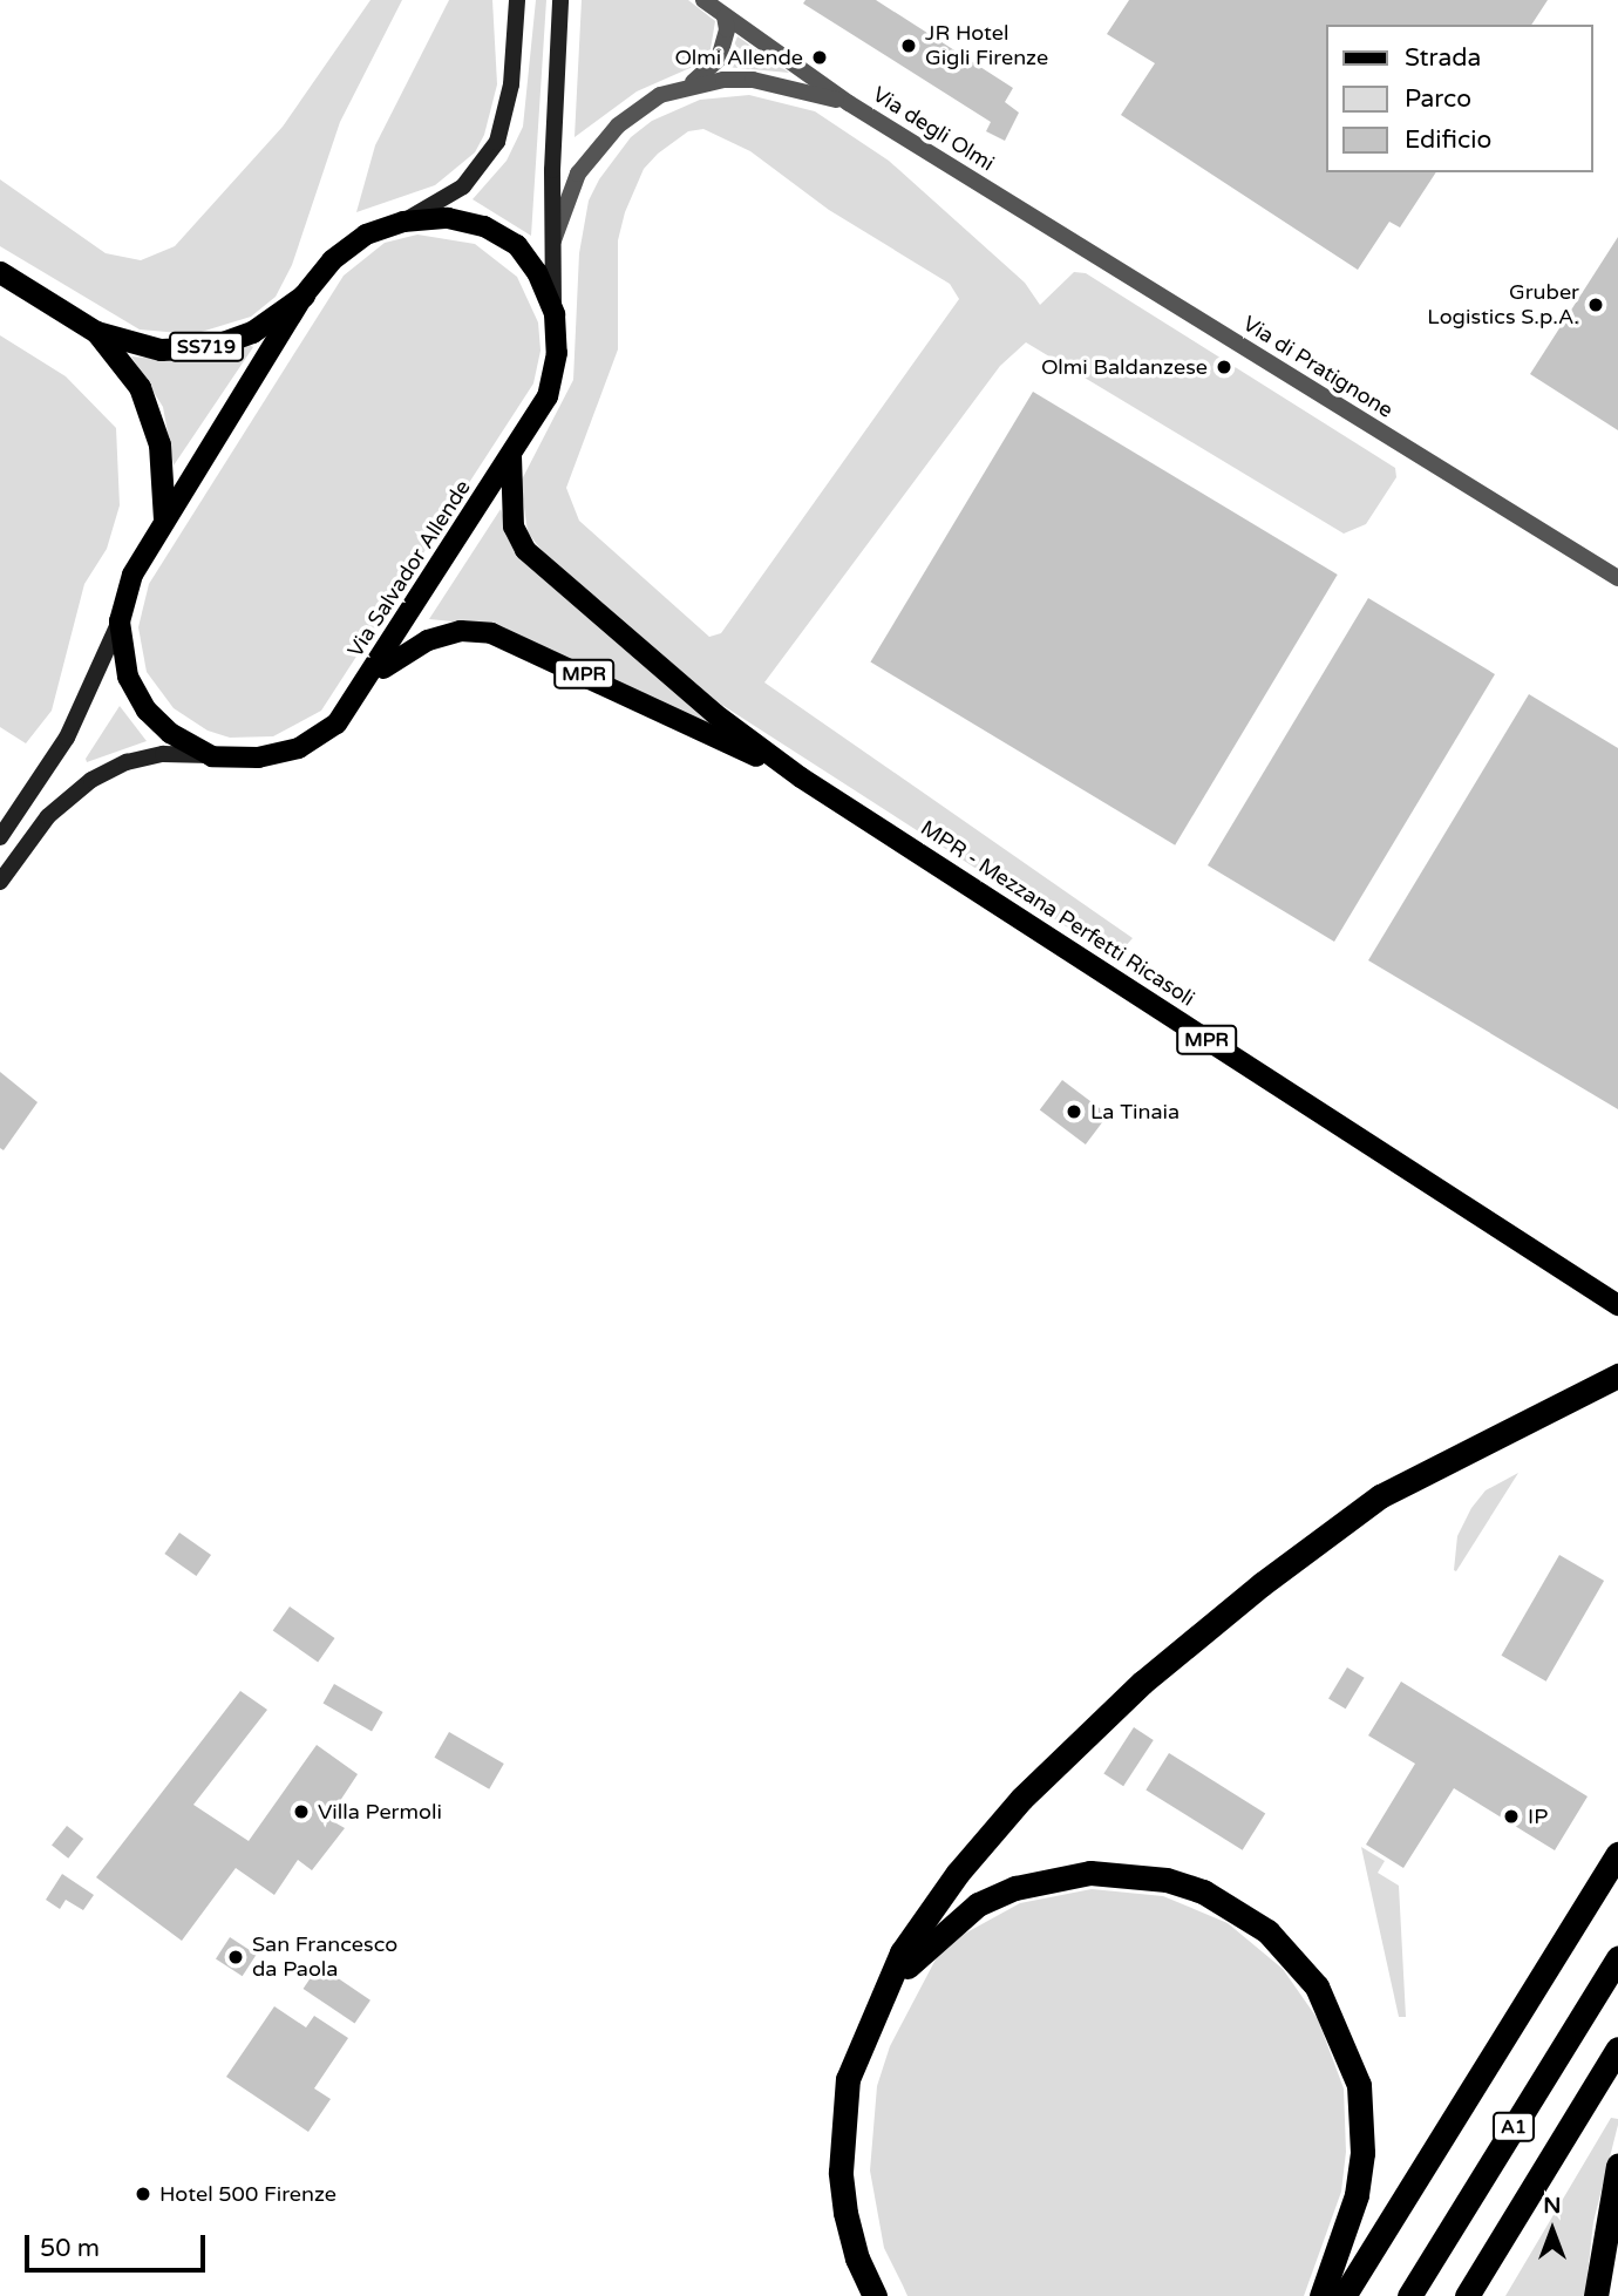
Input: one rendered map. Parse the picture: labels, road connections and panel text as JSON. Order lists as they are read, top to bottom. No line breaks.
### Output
{"streets":{"highway":["SS719","A1"],"main road":["Via Salvador Allende","MPR","MPR - Mezzana Perfetti Ricasoli"],"street":["Via degli Olmi","Via di Pratignone"]},"crossings":[["Via degli Olmi","Via di Pratignone"],["Via degli Olmi","Via Salvador Allende"],["SS719","Via Salvador Allende"],["Via Salvador Allende","MPR - Mezzana Perfetti Ricasoli"]],"places":["JR Hotel Gigli Firenze","Olmi Allende","Gruber Logistics S.p.A.","Olmi Baldanzese","La Tinaia","Villa Permoli","IP","San Francesco da Paola","Hotel 500 Firenze"],"legend":["Strada","Parco","Edificio"],"scale_bar":"50 m","north":"top"}
